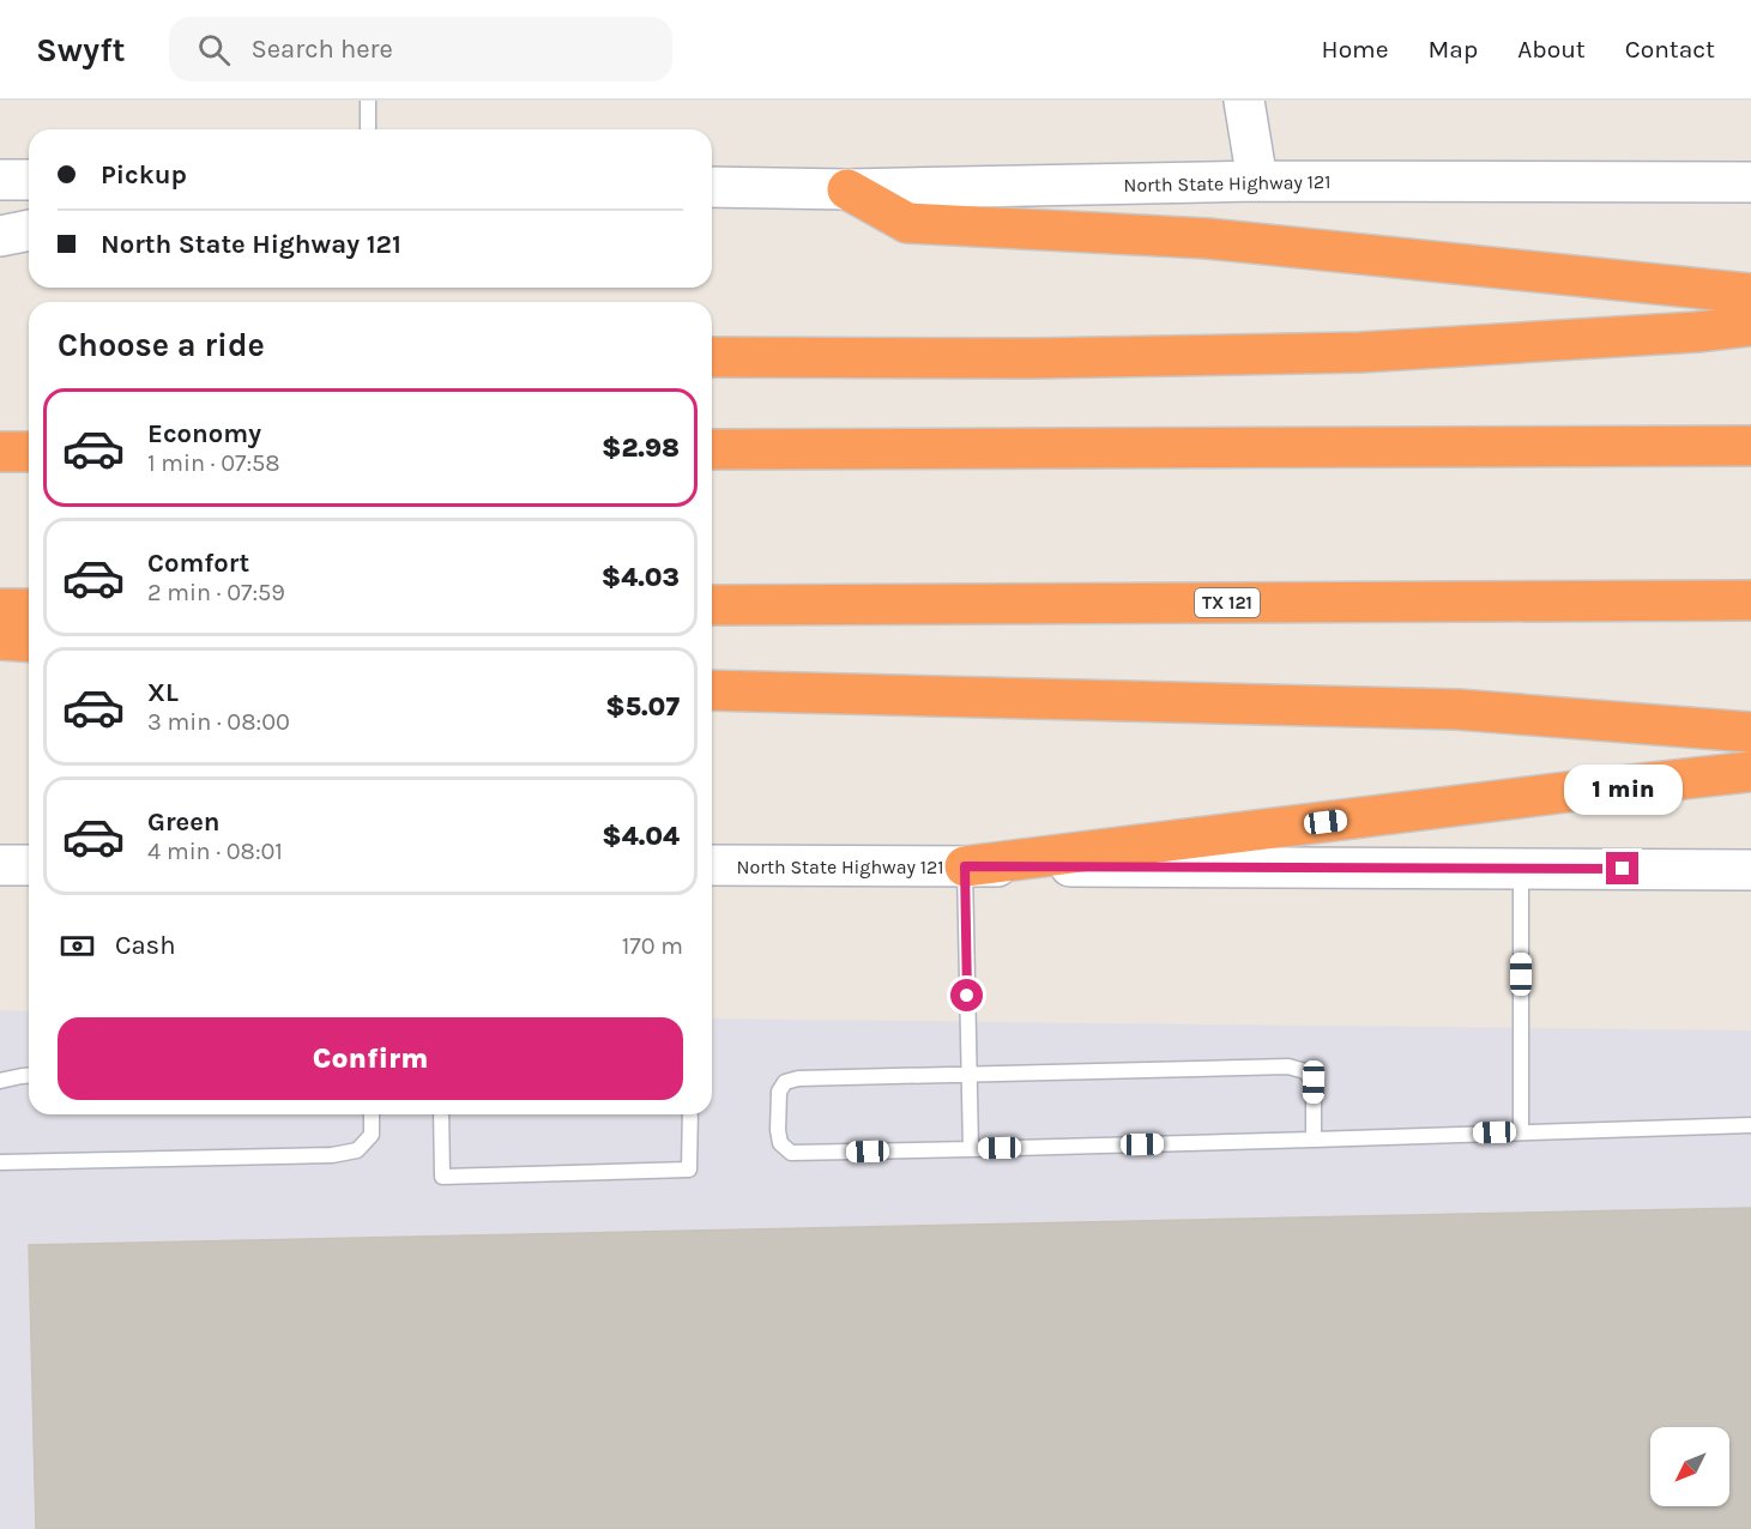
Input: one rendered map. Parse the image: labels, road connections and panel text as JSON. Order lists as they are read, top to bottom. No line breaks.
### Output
{"streets":{"highway":["TX 121"],"main road":["North State Highway 121"]},"north":"bottom left","page":{"header":"Swyft","search":"Search here","nav":["Home","Map","About","Contact"],"banner":["Pickup","North State Highway 121"],"heading":"Choose a ride","list":[{"name":"Economy","note":"1 min · 07:58","value":"$2.98"},{"name":"Comfort","note":"2 min · 07:59","value":"$4.03"},{"name":"XL","note":"3 min · 08:00","value":"$5.07"},{"name":"Green","note":"4 min · 08:01","value":"$4.04"}],"bubble":"1 min","pay":["Cash","170 m"],"buttons":"Confirm"}}
